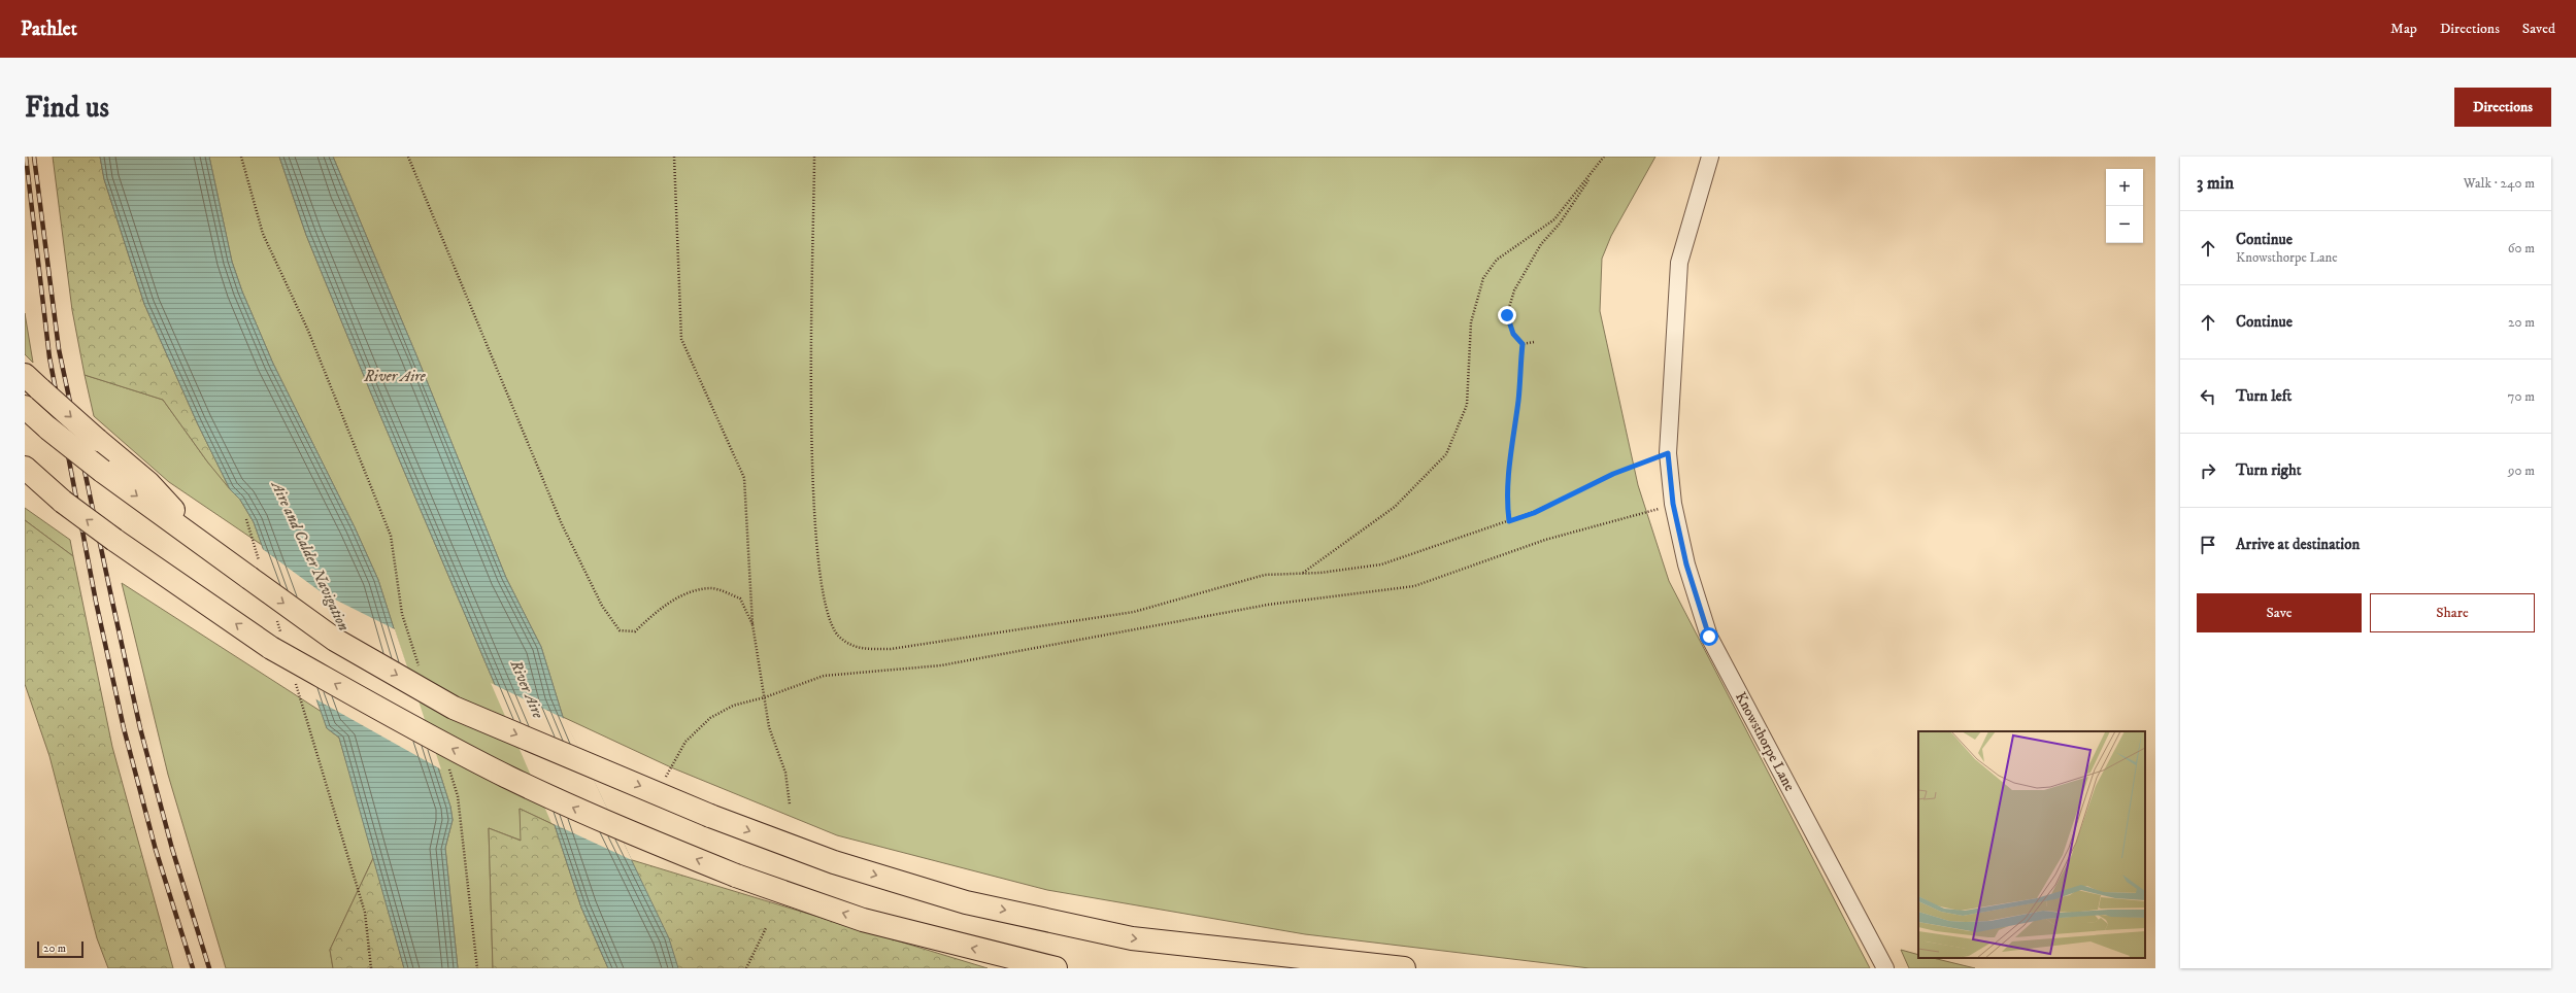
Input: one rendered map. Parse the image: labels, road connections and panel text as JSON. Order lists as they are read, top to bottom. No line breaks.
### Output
{"streets":{"street":["Knowsthorpe Lane"]},"water":["River Aire","Aire and Calder Navigation"],"scale_bar":"20 m","page":{"header":"Pathlet","nav":["Map","Directions","Saved"],"buttons":["Directions",["Save","Share"]],"title":"Find us","heading":["3 min","Walk · 240 m"],"map_buttons":["+","−"],"list":[["Continue","Knowsthorpe Lane","60 m"],["Continue","20 m"],["Turn left","70 m"],["Turn right","90 m"],"Arrive at destination"],"scale":"20 m"}}
